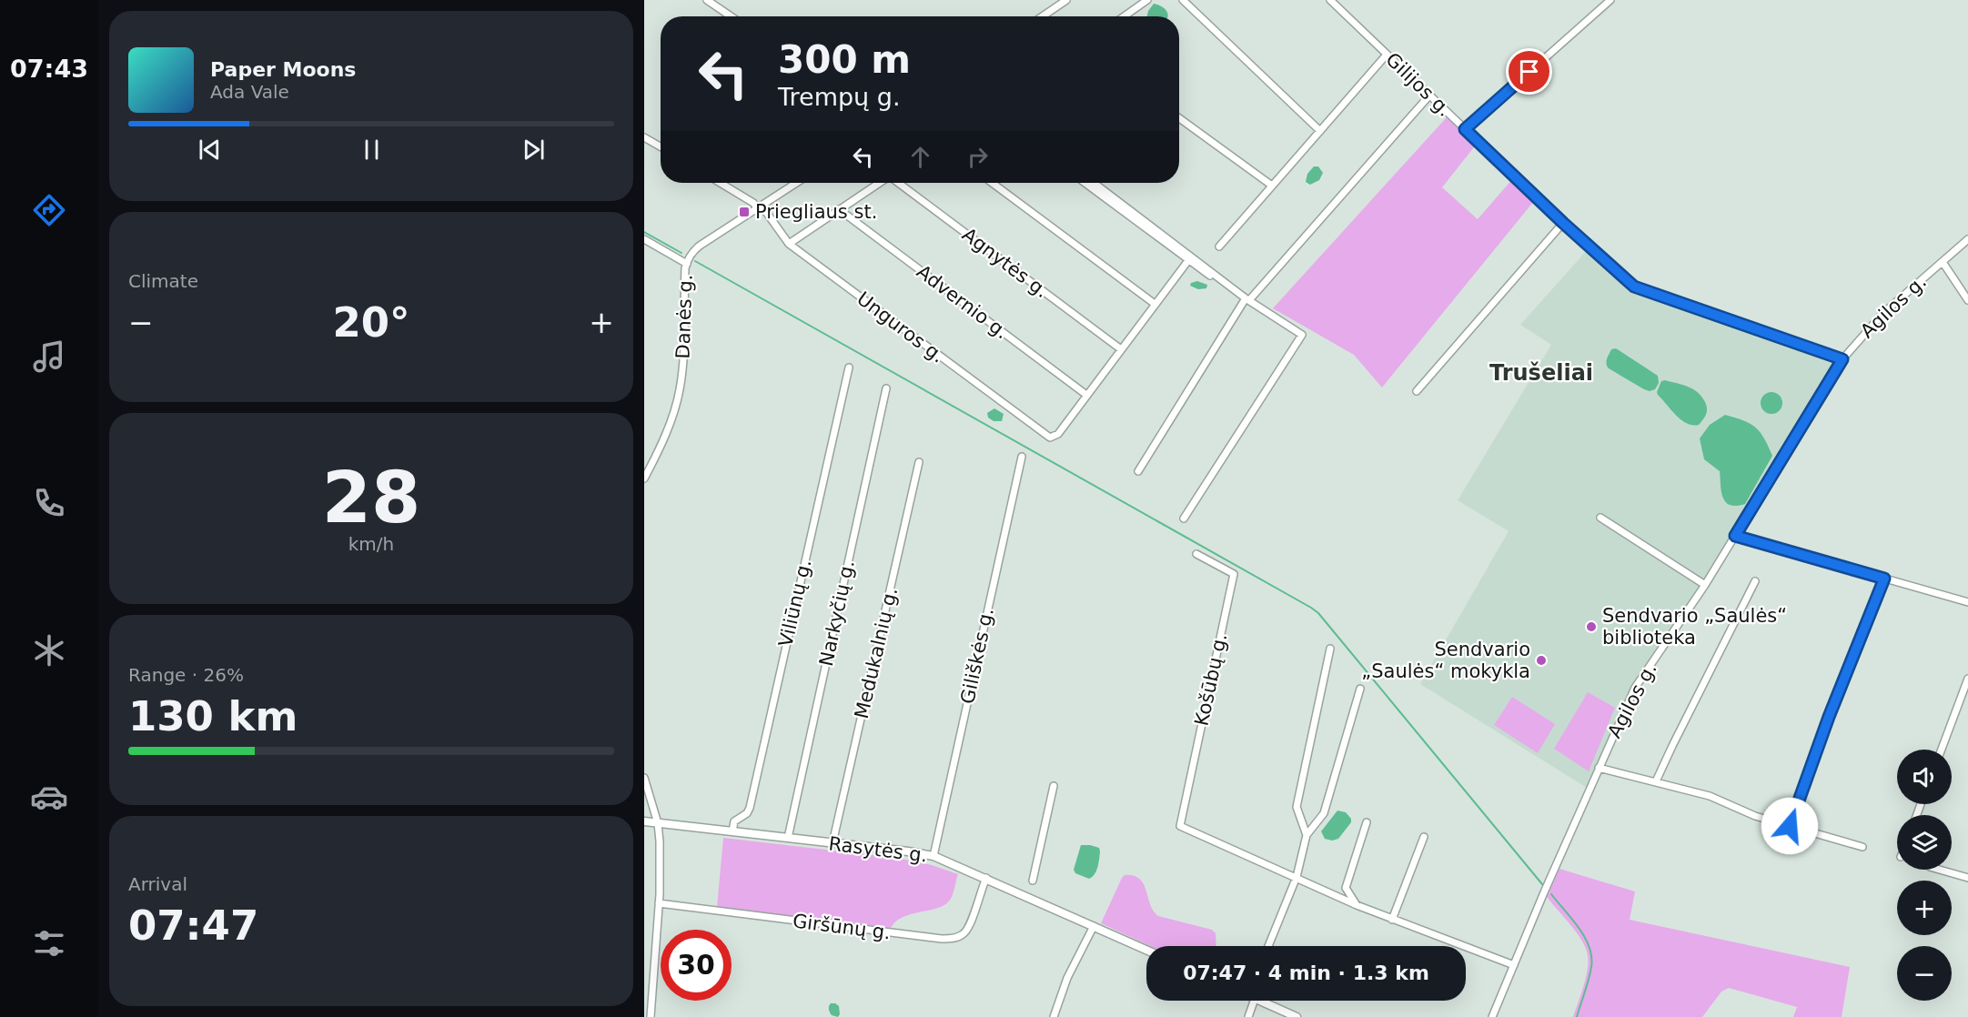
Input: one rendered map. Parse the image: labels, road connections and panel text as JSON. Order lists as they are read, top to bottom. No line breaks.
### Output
{"streets":{"main road":["Rasytės g."],"street":["Gilijos g.","Agnytės g.","Advernio g.","Agilos g.","Danės g.","Unguros g.","Viliūnų g.","Narkyčių g.","Medukalnių g.","Giliškės g.","Košūbų g.","Giršūnų g."]},"crossings":[["Gilijos g.","Agilos g."],["Advernio g.","Unguros g."],["Danės g.","Unguros g."],["Viliūnų g.","Rasytės g."],["Narkyčių g.","Rasytės g."],["Medukalnių g.","Rasytės g."],["Giliškės g.","Rasytės g."],["Rasytės g.","Giršūnų g."]],"districts":["Trušeliai"],"places":{"transit":["Priegliaus st."],"other":["Sendvario „Saulės“ biblioteka","Sendvario „Saulės“ mokykla"]},"page":{"tabs":"07:43","turn":["300 m","Trempų g."],"song":["Paper Moons","Ada Vale"],"tile":["Climate",["28","km/h"],["Range · 26%","130 km"],["Arrival","07:47"]],"heat":["−","20°","+"],"map_buttons":["+","−"],"limit":"30","trip":"07:47 · 4 min · 1.3 km"}}
